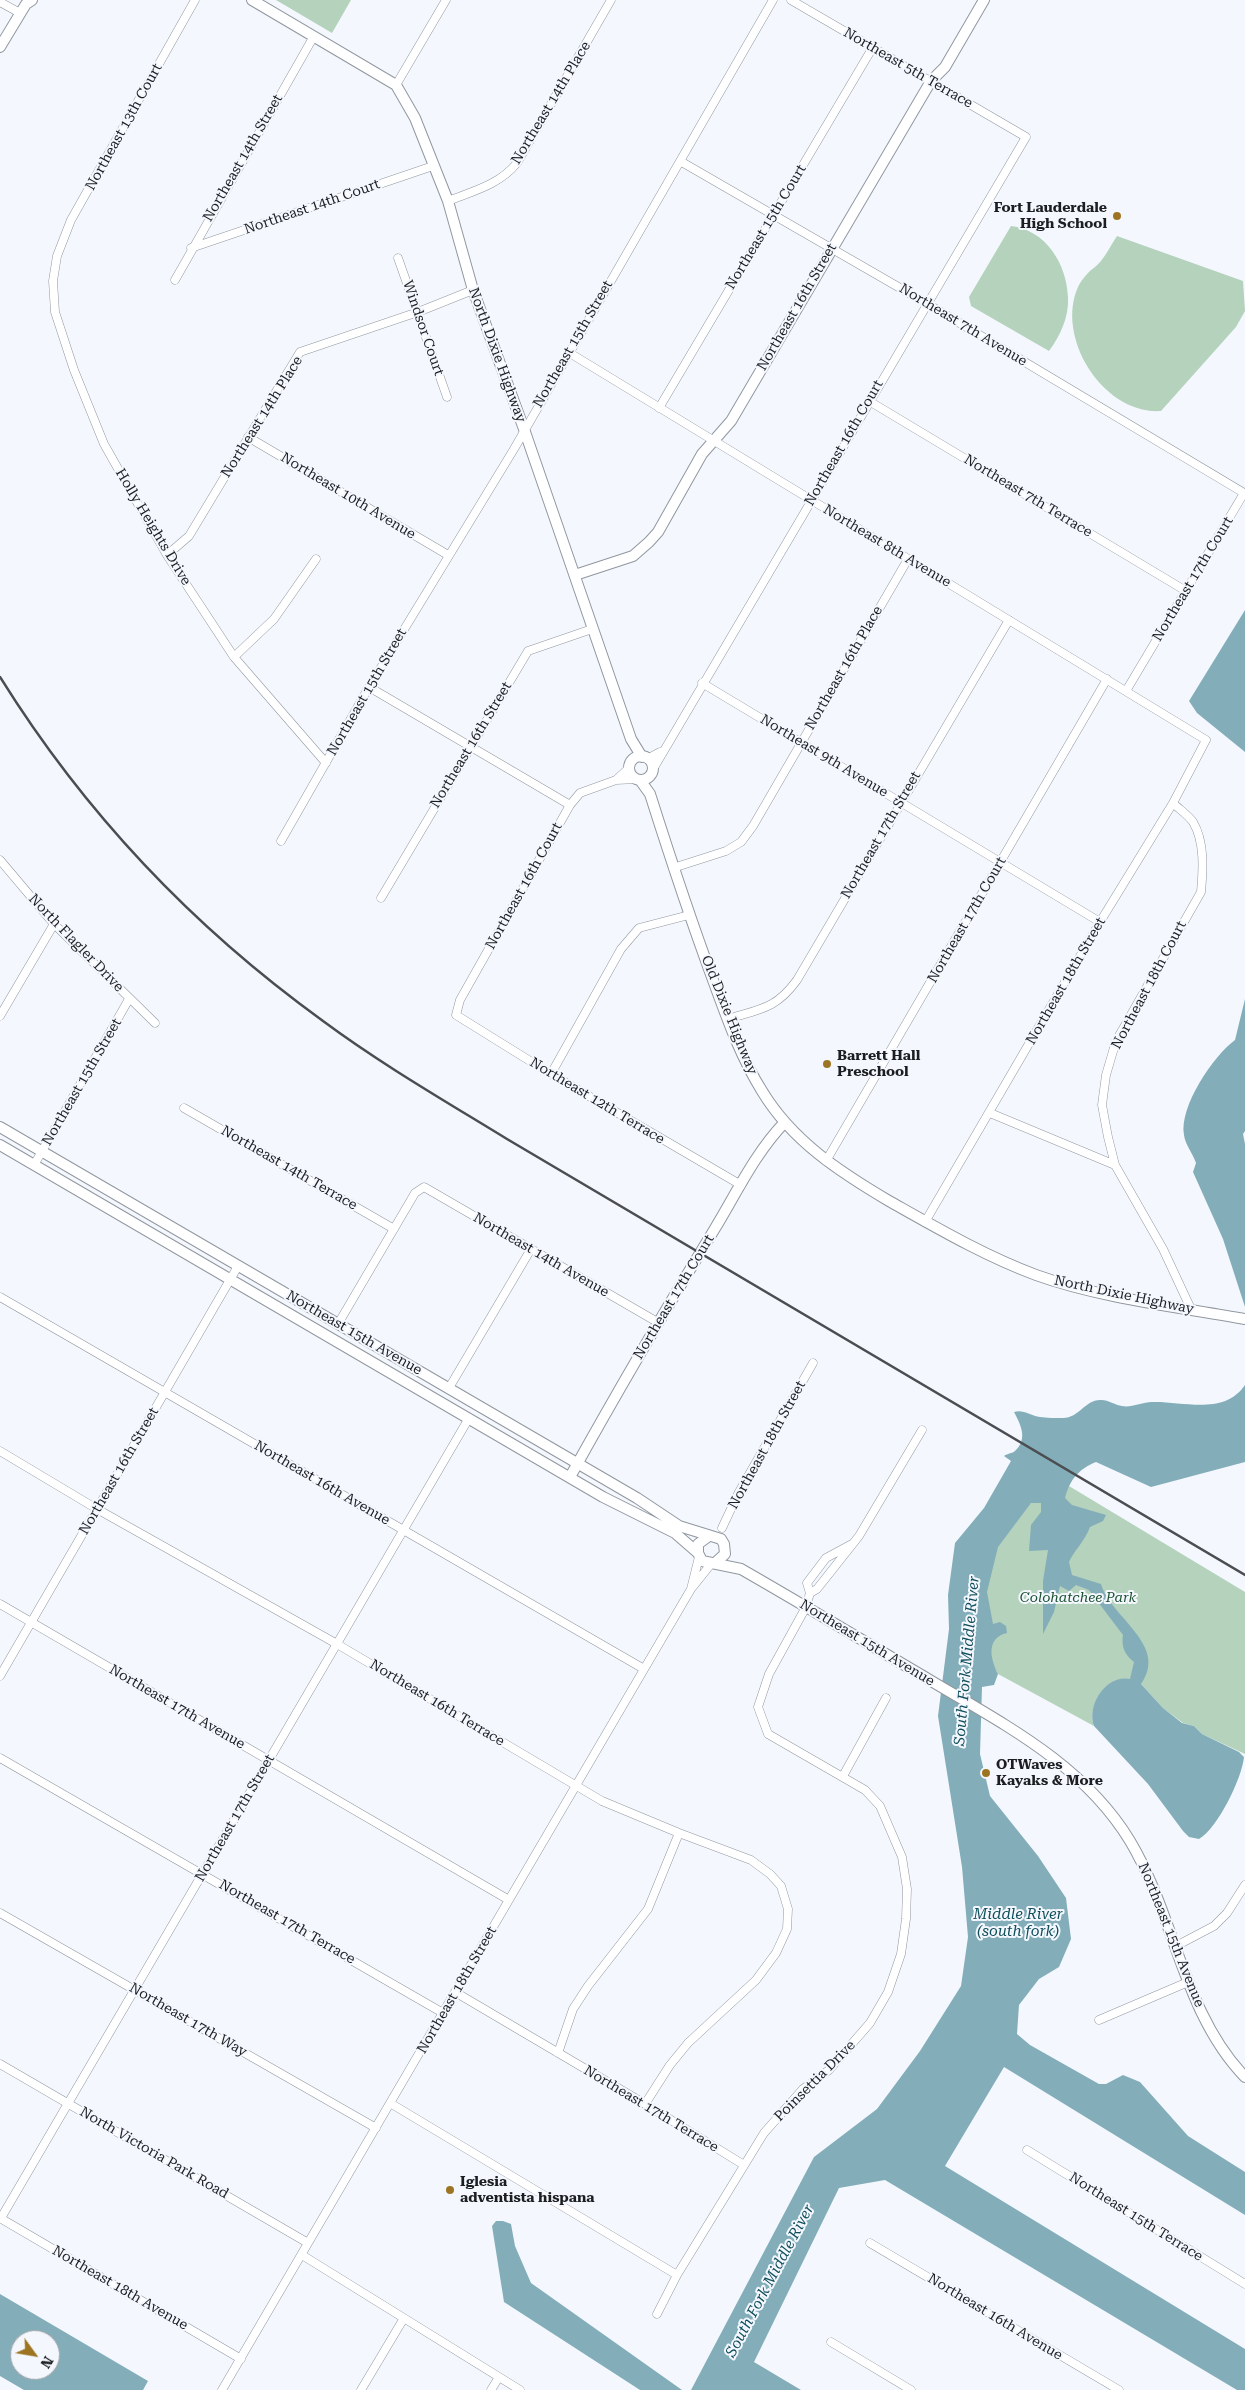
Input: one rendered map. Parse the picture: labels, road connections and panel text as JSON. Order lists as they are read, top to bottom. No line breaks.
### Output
{"streets":{"street":["Northeast 5th Terrace","Northeast 14th Place","Northeast 13th Court","Northeast 14th Street","Northeast 14th Court","Northeast 15th Court","Northeast 16th Street","Northeast 7th Avenue","Windsor Court","Northeast 15th Street","North Dixie Highway","Northeast 16th Court","Northeast 10th Avenue","Northeast 7th Terrace","Holly Heights Drive","Northeast 8th Avenue","Northeast 17th Court","Northeast 16th Place","Northeast 9th Avenue","Northeast 17th Street","North Flagler Drive","Northeast 18th Street","Northeast 18th Court","Old Dixie Highway","Northeast 12th Terrace","Northeast 14th Terrace","Northeast 14th Avenue","Northeast 15th Avenue","Northeast 16th Avenue","Northeast 16th Terrace","Northeast 17th Avenue","Northeast 17th Terrace","Northeast 17th Way","Poinsettia Drive","North Victoria Park Road","Northeast 15th Terrace","Northeast 18th Avenue"]},"crossings":[["Northeast 5th Terrace","Northeast 15th Court"],["Northeast 5th Terrace","Northeast 16th Street"],["Northeast 5th Terrace","Northeast 16th Court"],["Northeast 14th Place","Windsor Court"],["Northeast 14th Place","North Dixie Highway"],["Northeast 14th Place","Northeast 10th Avenue"],["Northeast 14th Place","Holly Heights Drive"],["Northeast 13th Court","Holly Heights Drive"],["Northeast 14th Street","Northeast 14th Court"],["Northeast 14th Court","North Dixie Highway"],["Northeast 15th Court","Northeast 7th Avenue"],["Northeast 15th Court","Northeast 8th Avenue"],["Northeast 16th Street","Northeast 7th Avenue"],["Northeast 16th Street","North Dixie Highway"],["Northeast 16th Street","Northeast 8th Avenue"],["Northeast 16th Street","Northeast 15th Avenue"],["Northeast 16th Street","Northeast 16th Avenue"],["Northeast 16th Street","Northeast 16th Terrace"],["Northeast 16th Street","Northeast 17th Avenue"],["Northeast 7th Avenue","Northeast 15th Street"],["Northeast 7th Avenue","Northeast 16th Court"],["Northeast 7th Avenue","Northeast 17th Court"],["Northeast 15th Street","North Dixie Highway"],["Northeast 15th Street","Northeast 10th Avenue"],["Northeast 15th Street","Holly Heights Drive"],["Northeast 15th Street","Northeast 8th Avenue"],["Northeast 15th Street","North Flagler Drive"],["Northeast 15th Street","Northeast 15th Avenue"],["North Dixie Highway","Northeast 18th Street"],["North Dixie Highway","Northeast 18th Court"],["North Dixie Highway","Old Dixie Highway"],["Northeast 16th Court","Northeast 7th Terrace"],["Northeast 16th Court","Northeast 8th Avenue"],["Northeast 16th Court","Northeast 9th Avenue"],["Northeast 16th Court","Old Dixie Highway"],["Northeast 16th Court","Northeast 12th Terrace"],["Northeast 7th Terrace","Northeast 17th Court"],["Northeast 8th Avenue","Northeast 17th Court"],["Northeast 8th Avenue","Northeast 16th Place"],["Northeast 8th Avenue","Northeast 17th Street"],["Northeast 8th Avenue","Northeast 18th Street"],["Northeast 17th Court","Northeast 9th Avenue"],["Northeast 17th Court","Old Dixie Highway"],["Northeast 17th Court","Northeast 12th Terrace"],["Northeast 17th Court","Northeast 14th Avenue"],["Northeast 17th Court","Northeast 15th Avenue"],["Northeast 16th Place","Northeast 9th Avenue"],["Northeast 16th Place","Old Dixie Highway"],["Northeast 9th Avenue","Northeast 17th Street"],["Northeast 9th Avenue","Northeast 18th Street"],["Northeast 17th Street","Old Dixie Highway"],["Northeast 17th Street","Northeast 15th Avenue"],["Northeast 17th Street","Northeast 16th Avenue"],["Northeast 17th Street","Northeast 16th Terrace"],["Northeast 17th Street","Northeast 17th Avenue"],["Northeast 17th Street","Northeast 17th Terrace"],["Northeast 17th Street","Northeast 17th Way"],["Northeast 17th Street","North Victoria Park Road"],["Northeast 17th Street","Northeast 18th Avenue"],["Northeast 18th Street","Northeast 18th Court"],["Northeast 18th Street","Old Dixie Highway"],["Northeast 18th Street","Northeast 15th Avenue"],["Northeast 18th Street","Northeast 16th Avenue"],["Northeast 18th Street","Northeast 16th Terrace"],["Northeast 18th Street","Northeast 17th Avenue"],["Northeast 18th Street","Northeast 17th Terrace"],["Northeast 18th Street","Northeast 17th Way"],["Northeast 18th Street","North Victoria Park Road"],["Northeast 18th Street","Northeast 18th Avenue"],["Northeast 14th Terrace","Northeast 14th Avenue"],["Northeast 15th Avenue","Poinsettia Drive"],["Northeast 16th Terrace","Northeast 17th Terrace"],["Northeast 17th Terrace","Poinsettia Drive"]],"water":["South Fork Middle River","Middle River (south fork)"],"parks":["Colohatchee Park"],"places":["Fort Lauderdale High School","Barrett Hall Preschool","OTWaves Kayaks & More","Iglesia adventista hispana"],"north":"bottom right"}
